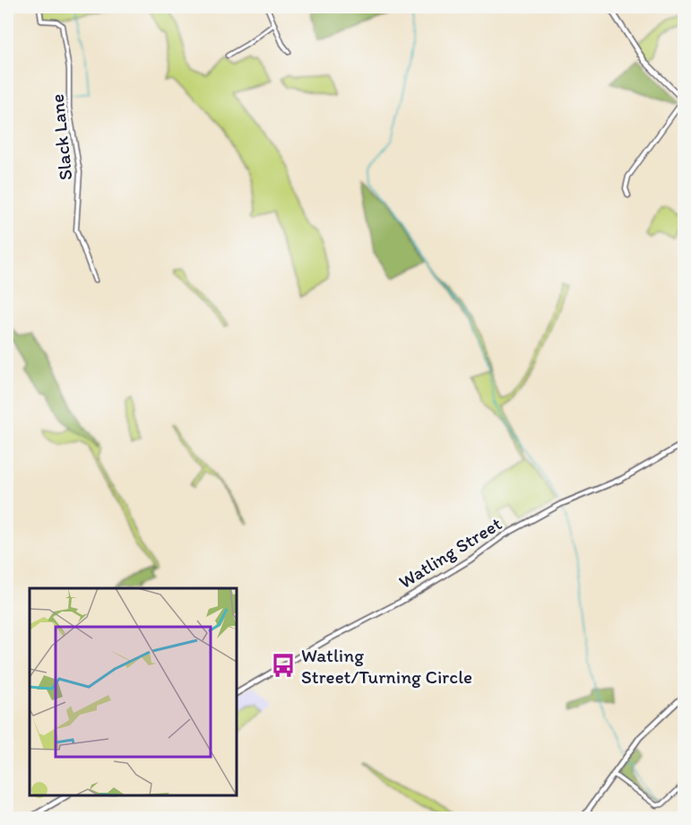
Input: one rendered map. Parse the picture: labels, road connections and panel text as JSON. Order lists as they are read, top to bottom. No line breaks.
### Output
{"streets":{"street":["Slack Lane","Watling Street"]},"places":{"bus stop":["Watling Street/Turning Circle"]}}
